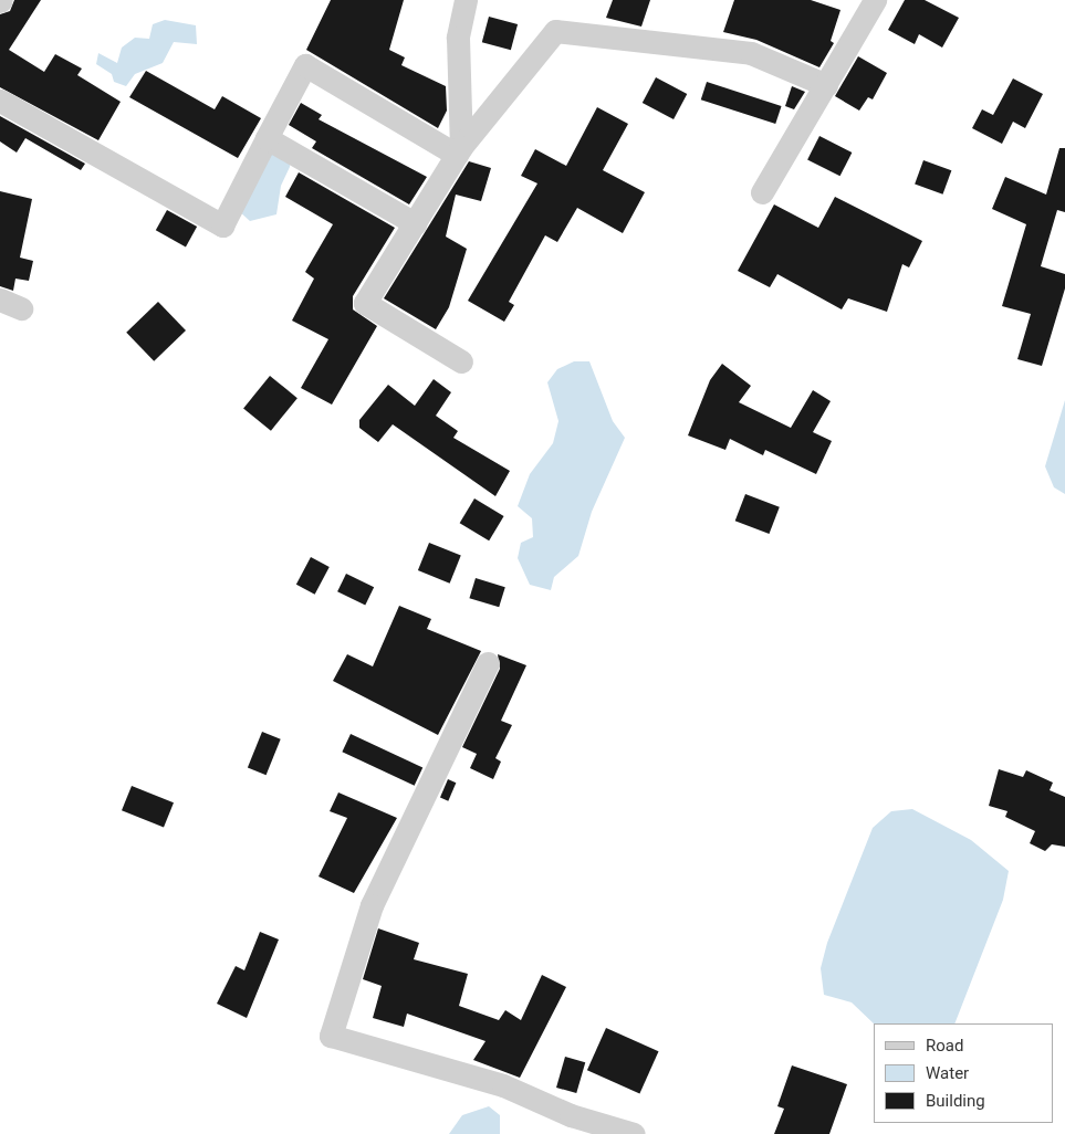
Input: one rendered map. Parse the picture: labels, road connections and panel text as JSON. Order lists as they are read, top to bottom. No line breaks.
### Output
{"legend":["Road","Water","Building"]}
